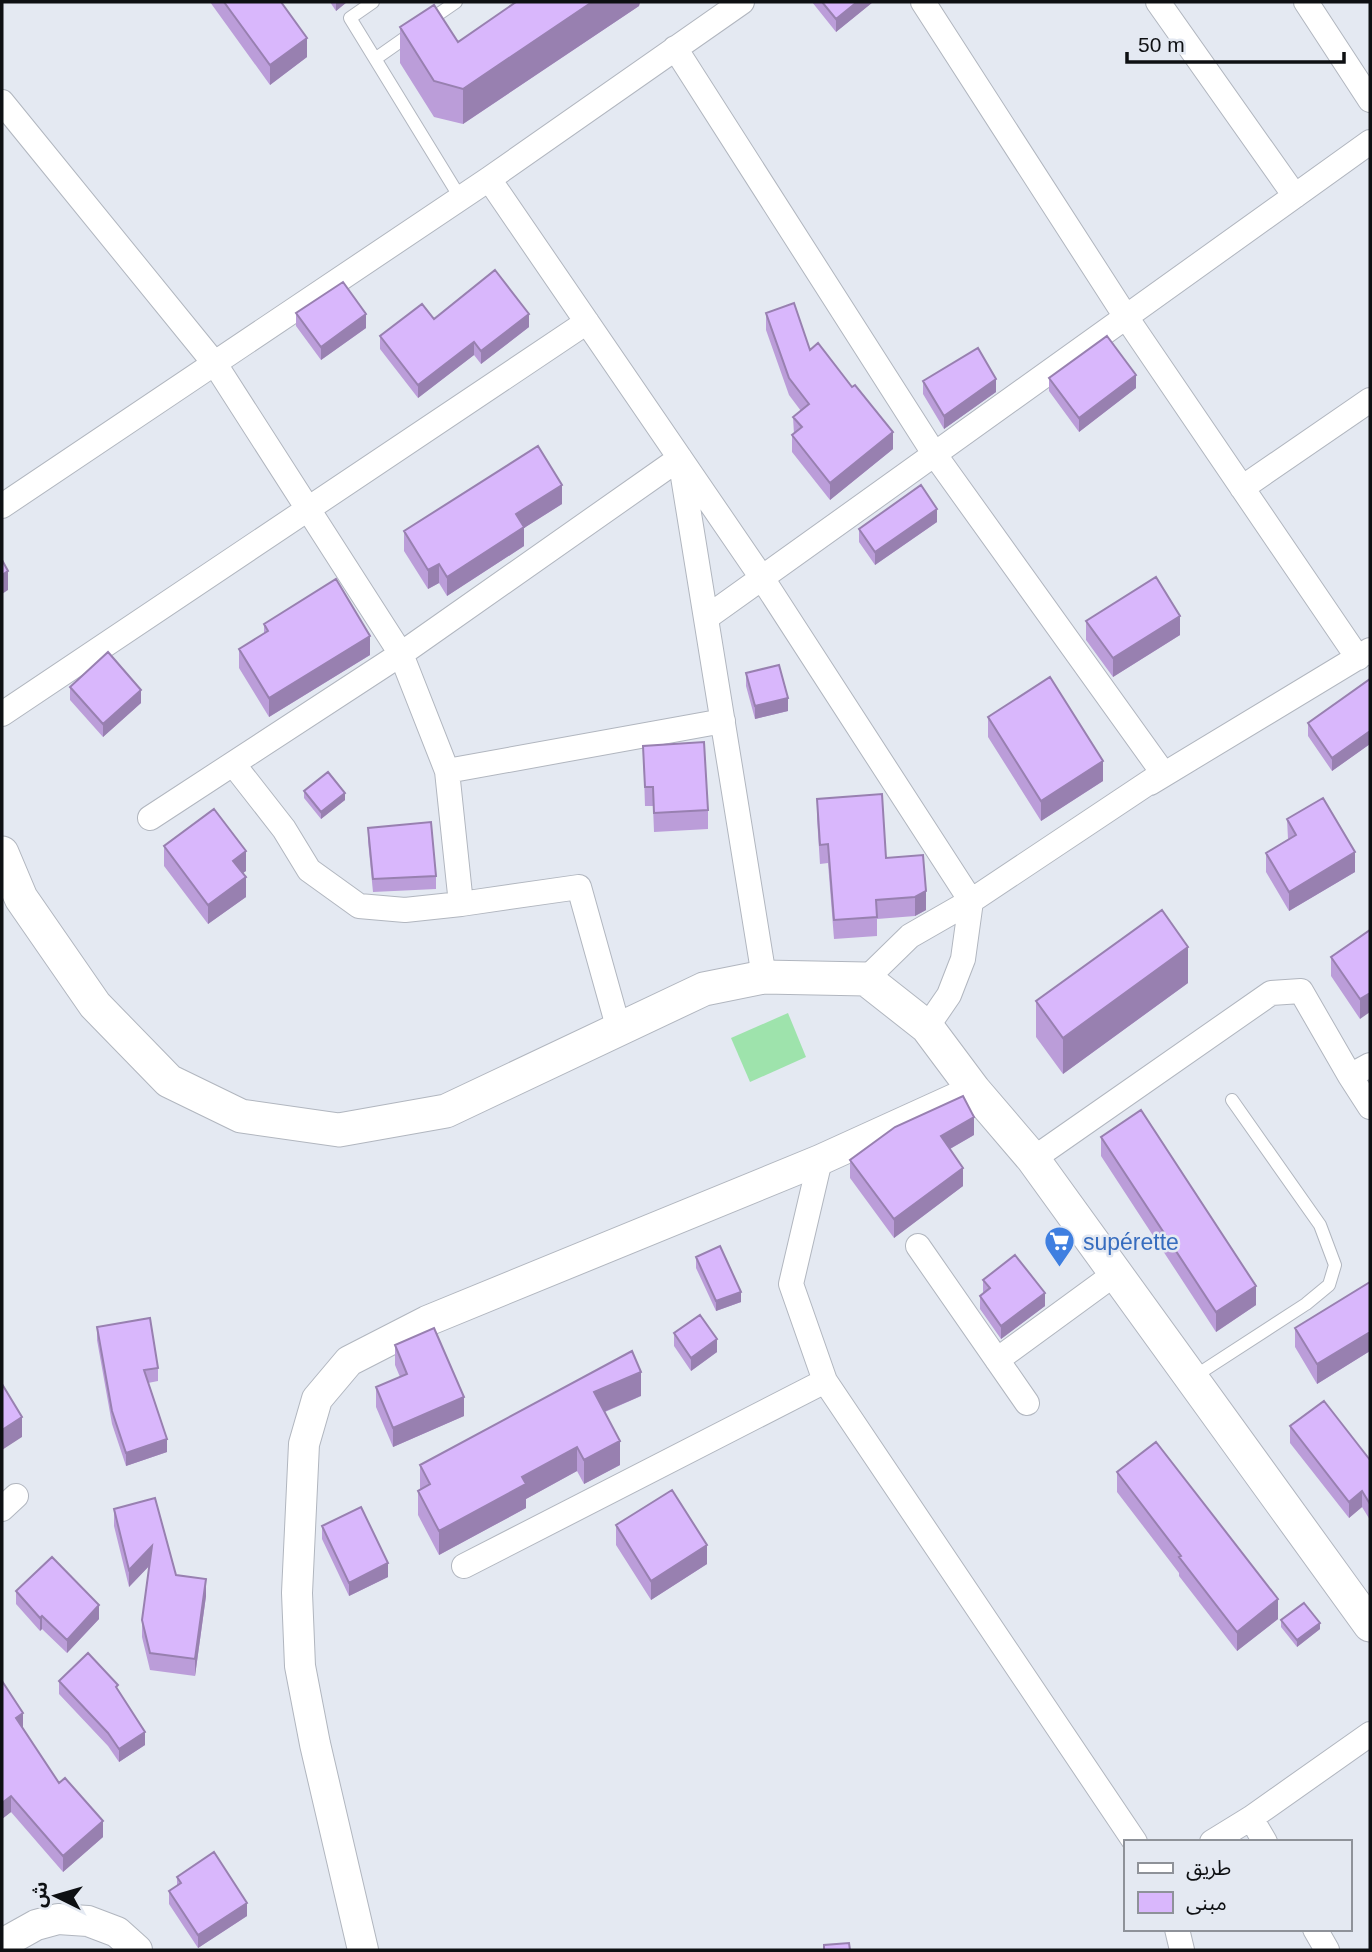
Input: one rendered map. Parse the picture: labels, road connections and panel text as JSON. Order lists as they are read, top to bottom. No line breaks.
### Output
{"places":{"supermarket":["supérette"]},"legend":["طريق","مبنى"],"scale_bar":"50 m","north":"left"}
